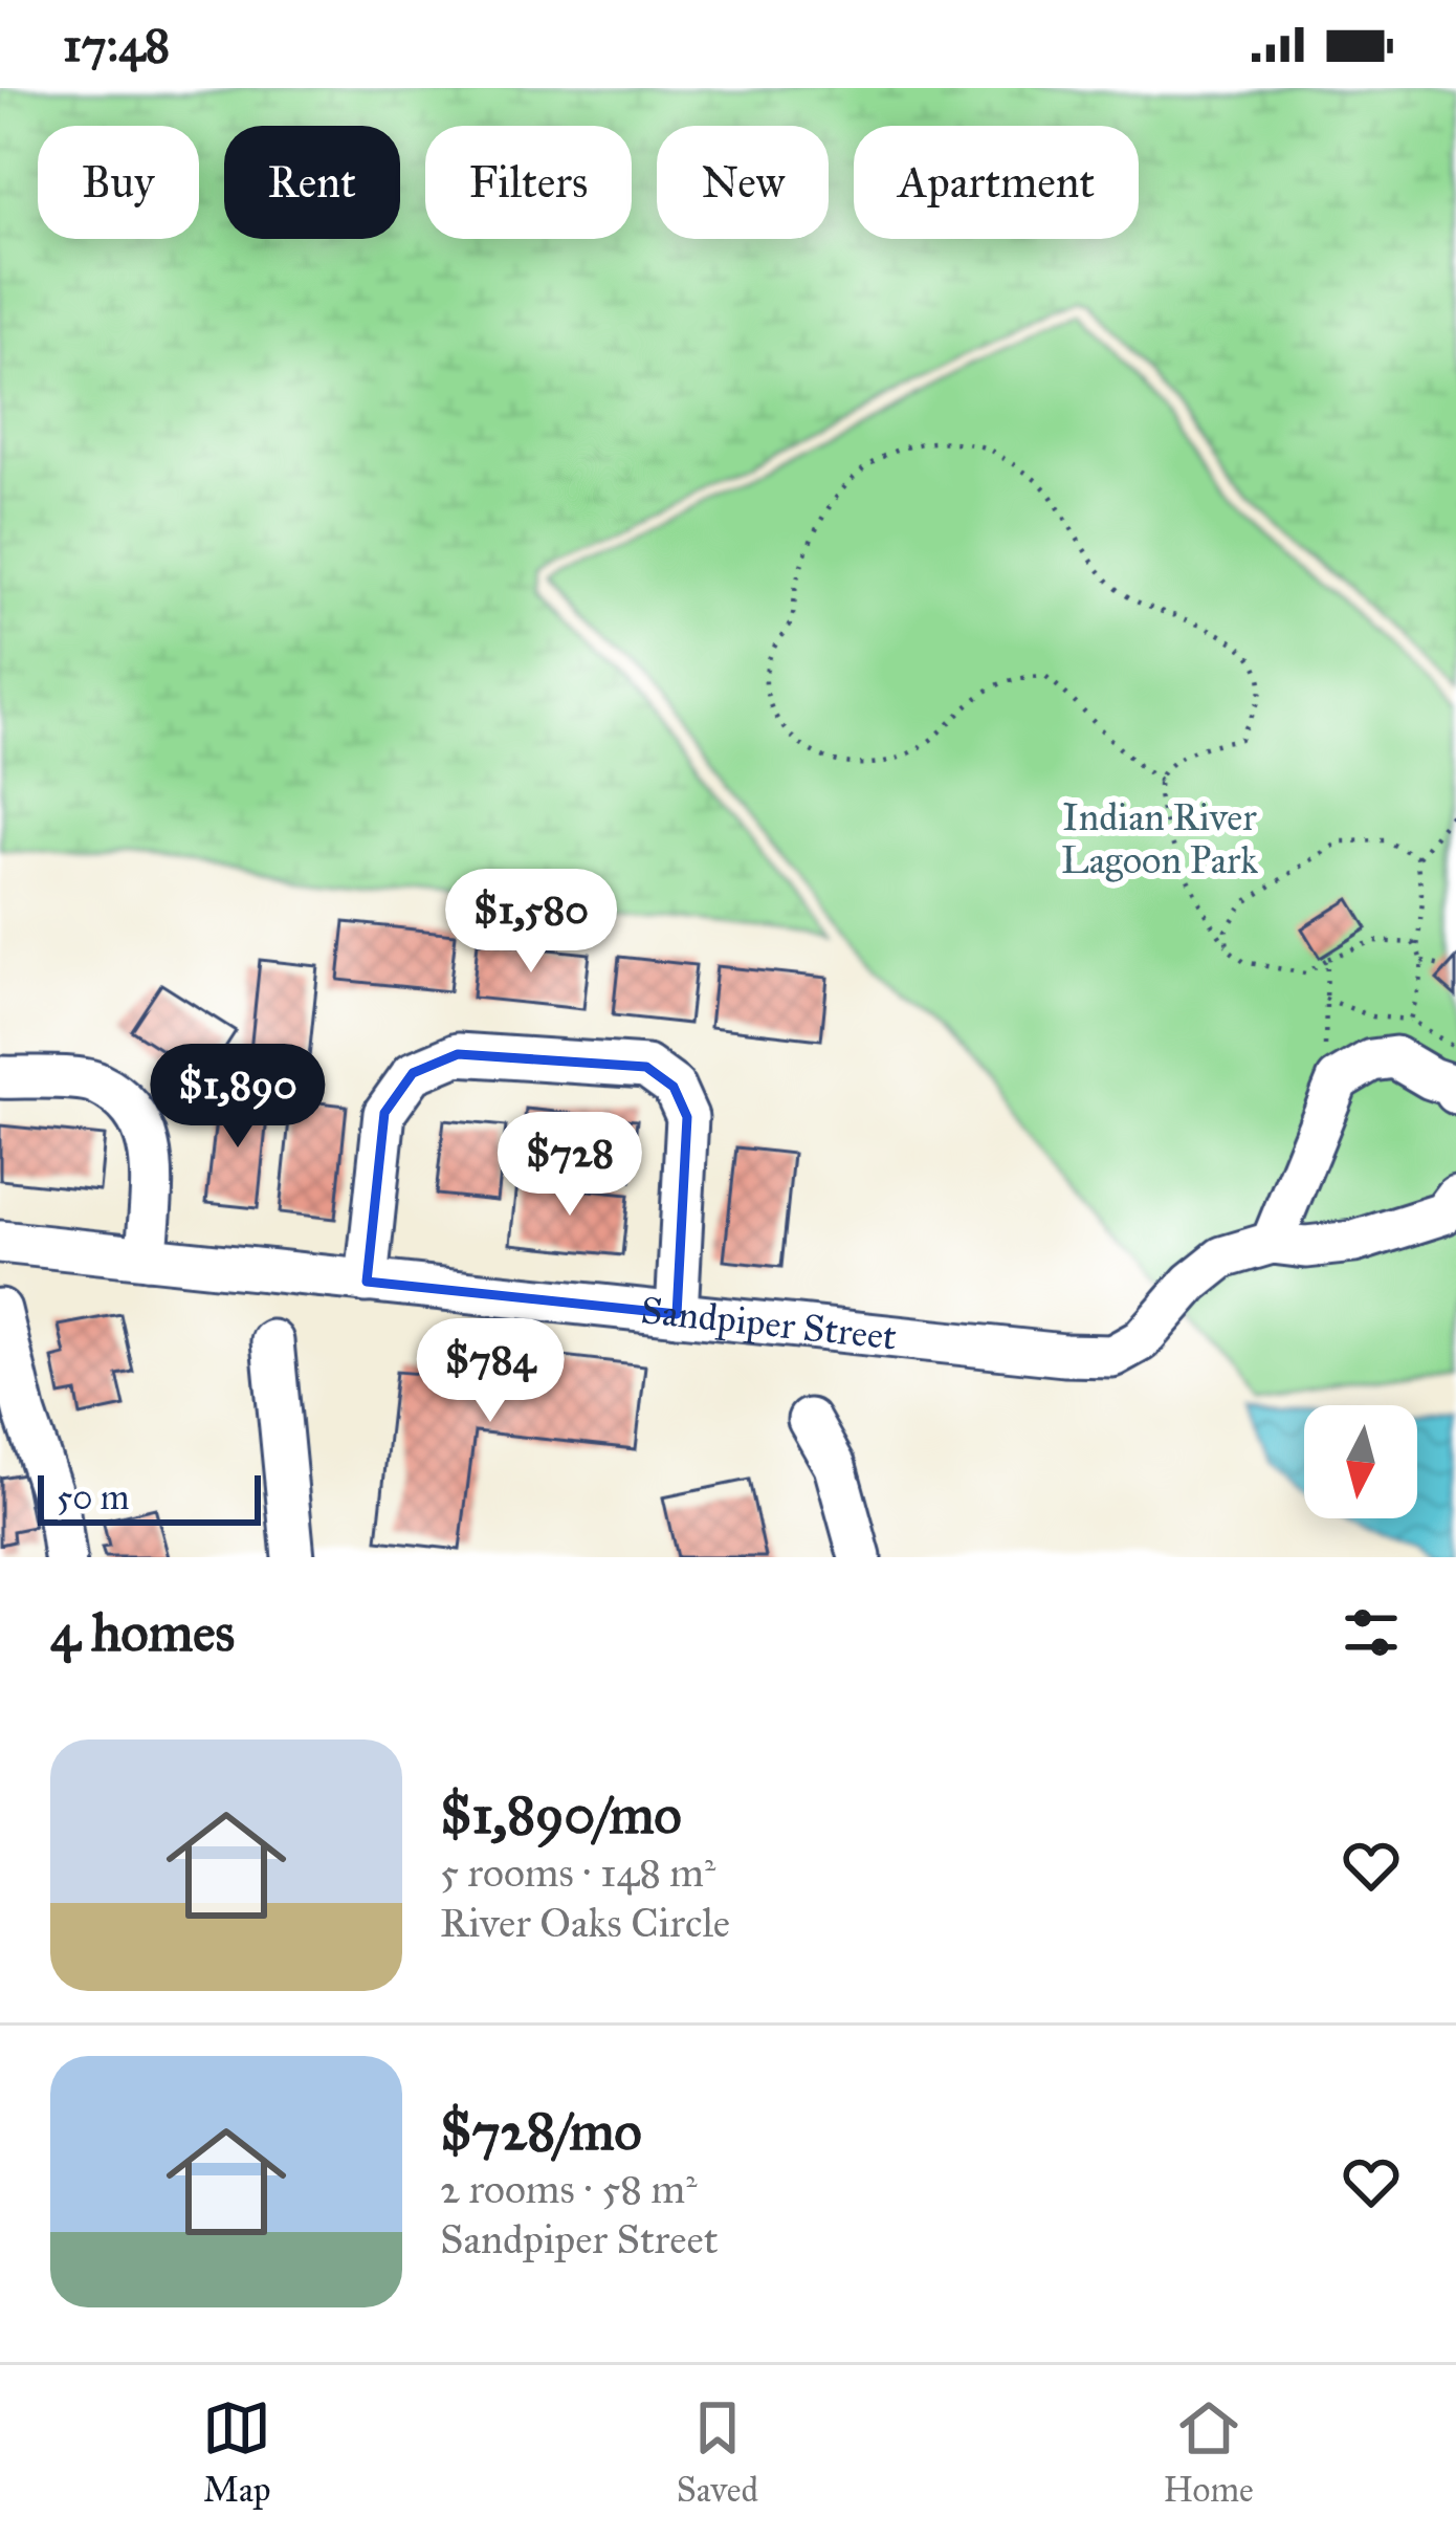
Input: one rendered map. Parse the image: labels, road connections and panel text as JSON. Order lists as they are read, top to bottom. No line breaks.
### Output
{"streets":{"street":["Sandpiper Street"]},"parks":["Indian River Lagoon Park"],"scale_bar":"50 m","north":"bottom","page":{"status":"17:48","chip":["Buy","Rent","Filters","New","Apartment"],"price":["$1,580","$1,890","$728","$784"],"scale":"50 m","heading":"4 homes","list":[{"name":"$1,890/mo","note":"5 rooms · 148 m² · River Oaks Circle"},{"name":"$728/mo","note":"2 rooms · 58 m² · Sandpiper Street"}],"tabs":["Map","Saved","Home"]}}
